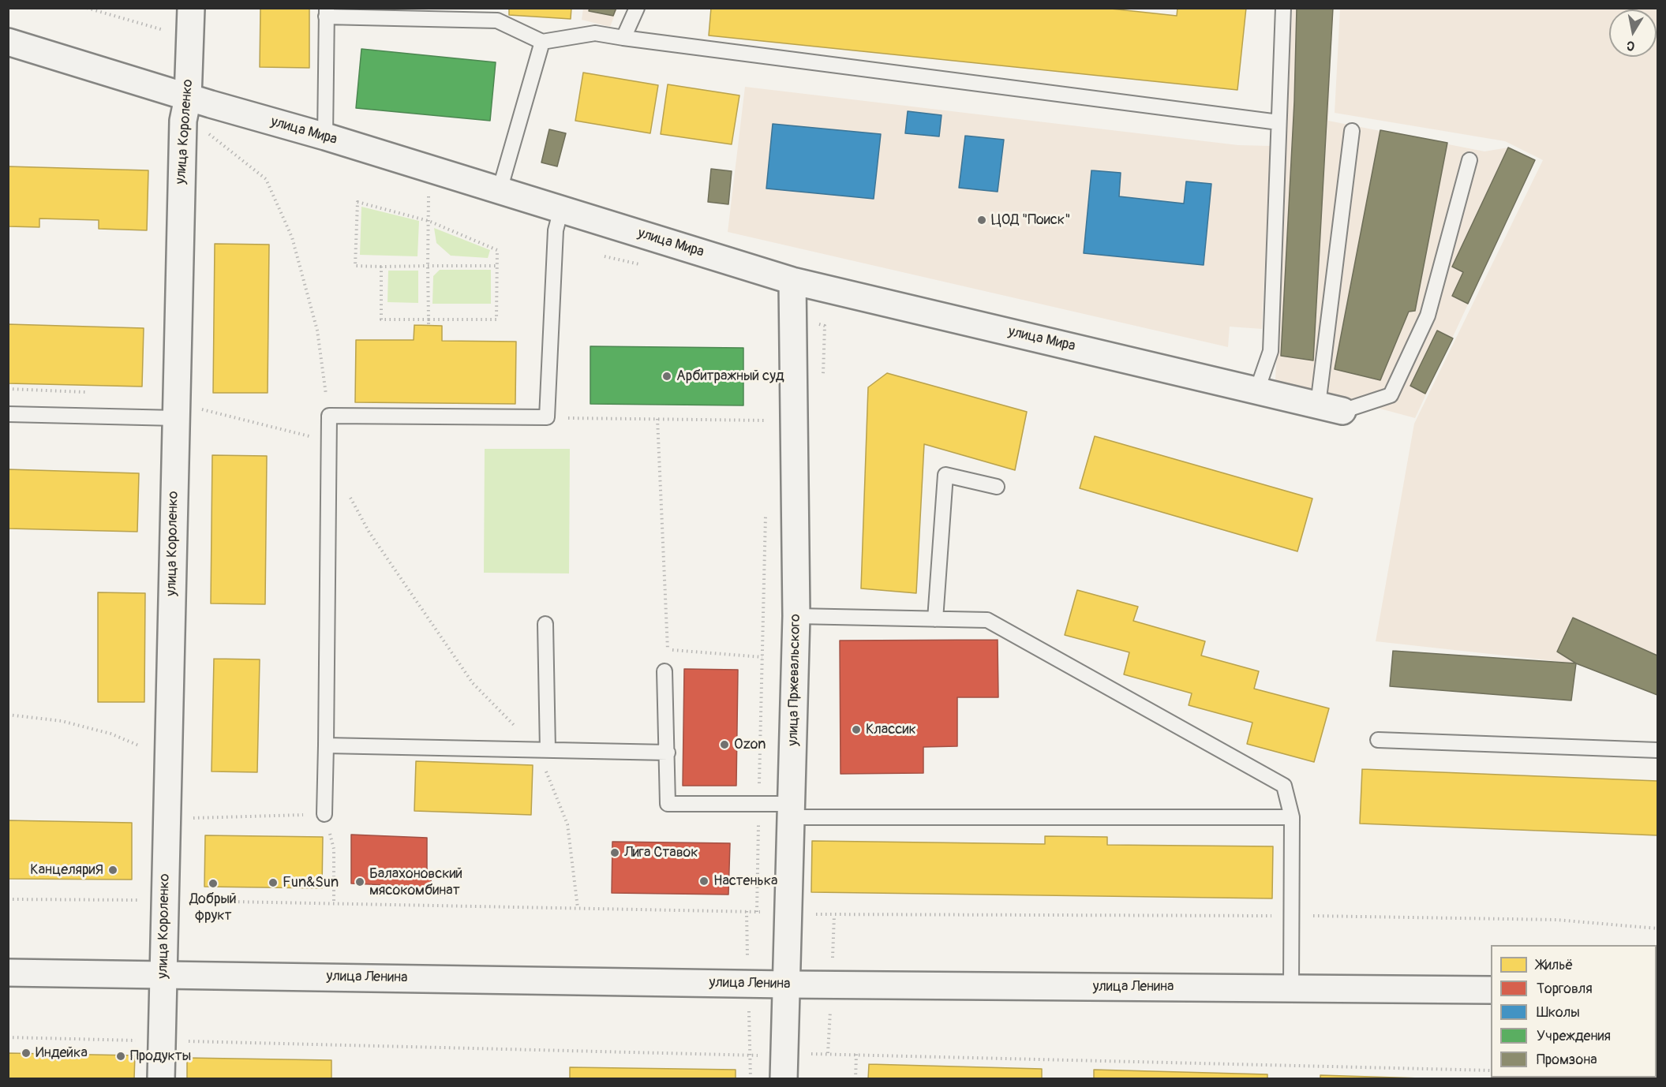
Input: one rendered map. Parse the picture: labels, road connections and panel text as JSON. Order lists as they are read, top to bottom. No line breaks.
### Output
{"streets":{"street":["улица Мира","улица Короленко","улица Пржевальского","улица Ленина"]},"crossings":[["улица Мира","улица Короленко"],["улица Мира","улица Пржевальского"],["улица Короленко","улица Ленина"],["улица Пржевальского","улица Ленина"]],"places":["ЦОД \"Поиск\"","Арбитражный суд","Классик","Ozon","Лига Ставок","КанцеляриЯ","Настенька","Балахоновский мясокомбинат","Fun&Sun","Добрый фрукт","Индейка","Продукты"],"legend":["Жильё","Торговля","Школы","Учреждения","Промзона"],"north":"bottom"}
